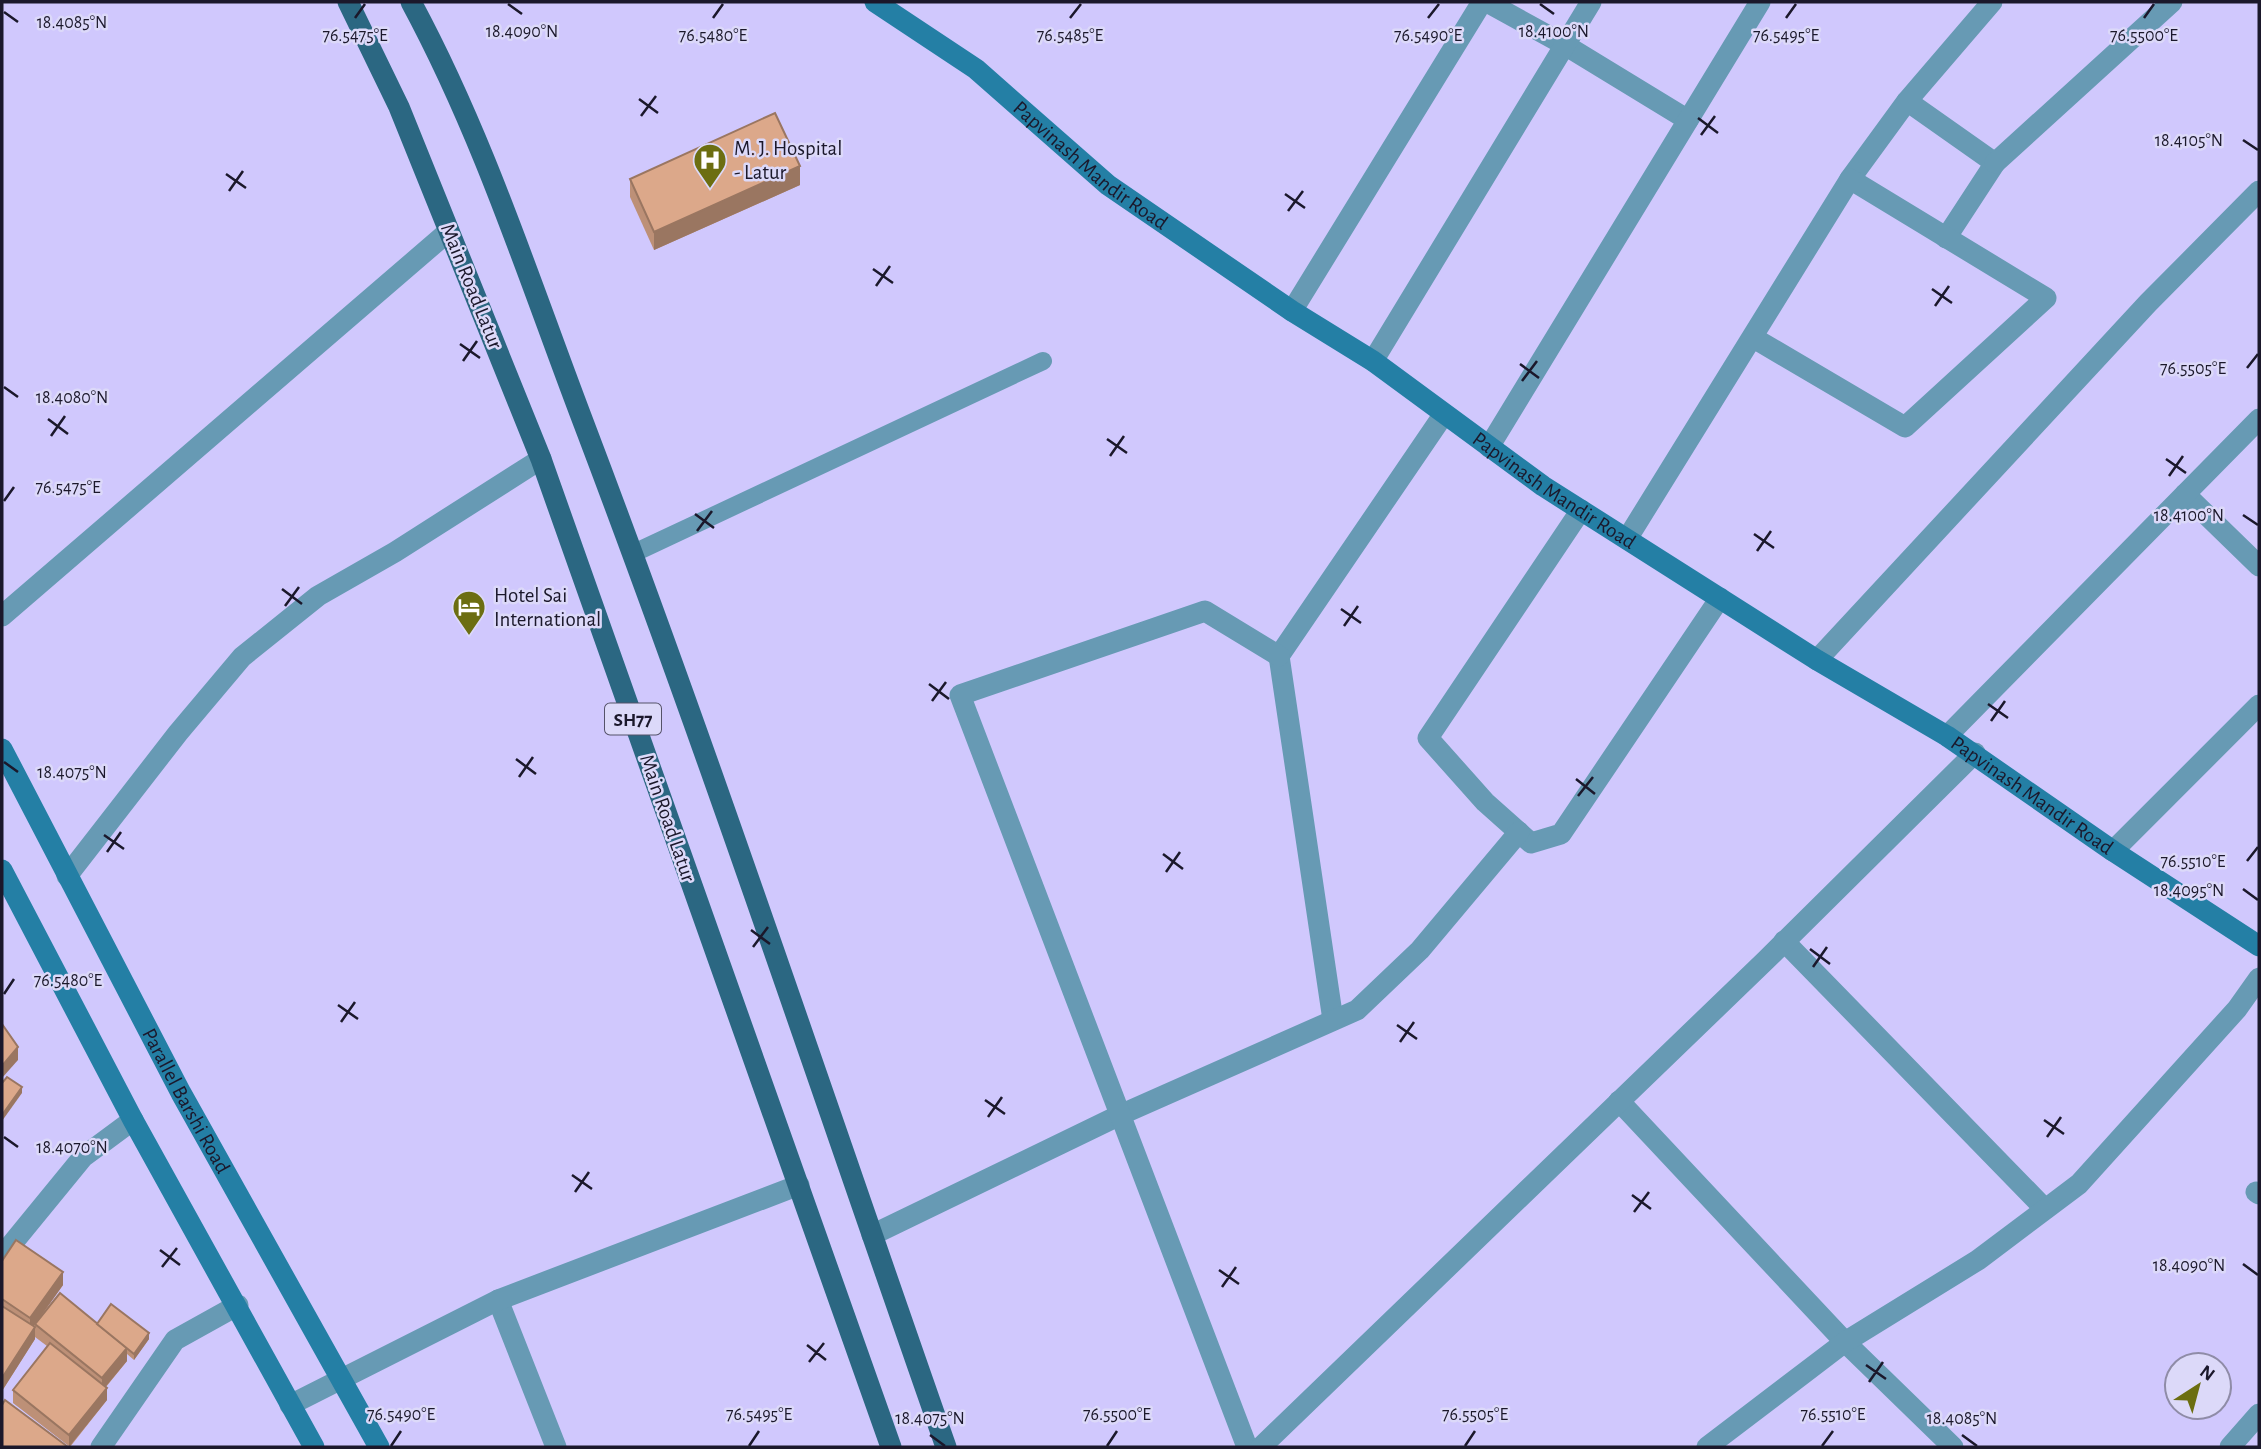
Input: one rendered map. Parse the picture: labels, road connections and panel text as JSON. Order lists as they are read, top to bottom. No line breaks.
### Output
{"streets":{"main road":["Main Road Latur","SH77"],"street":["Papvinash Mandir Road","Parallel Barshi Road"]},"places":{"hospital":["M. J. Hospital - Latur"],"hotel":["Hotel Sai International"]},"north":"top right","coordinates":["18.4085°N","18.4090°N","18.4100°N","76.5475°E","76.5480°E","76.5485°E","76.5490°E","76.5495°E","76.5500°E","18.4105°N","76.5505°E","18.4080°N","18.4075°N","76.5510°E","18.4095°N","18.4070°N"]}
